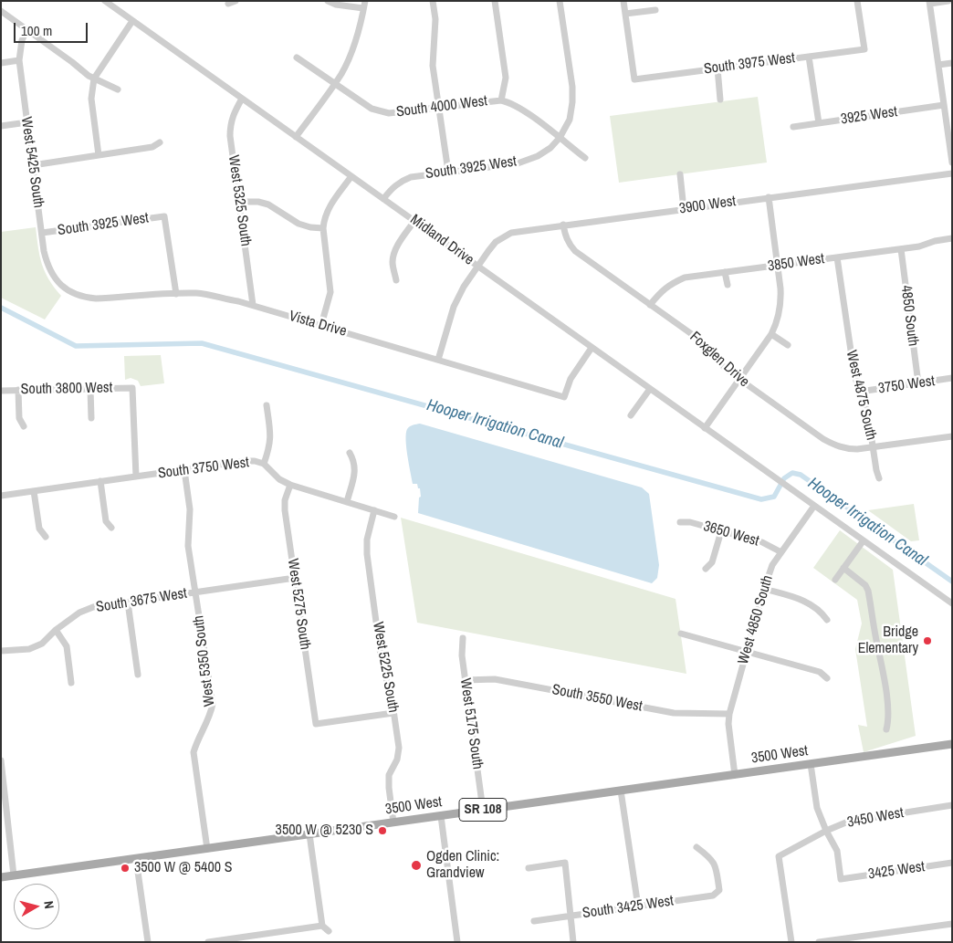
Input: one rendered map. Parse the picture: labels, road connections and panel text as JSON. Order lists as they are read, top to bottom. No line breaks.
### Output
{"streets":{"main road":["3500 West","SR 108"],"street":["South 3975 West","South 4000 West","3925 West","West 5425 South","South 3925 West","West 5325 South","3900 West","Midland Drive","3850 West","4850 South","Vista Drive","Foxglen Drive","3750 West","South 3800 West","West 4875 South","South 3750 West","3650 West","South 3675 West","West 5275 South","West 4850 South","West 5350 South","West 5225 South","South 3550 West","West 5175 South","3450 West","3425 West","South 3425 West"]},"crossings":[["South 4000 West","South 3925 West"],["West 5425 South","South 3925 West"],["West 5425 South","Vista Drive"],["South 3925 West","Midland Drive"],["South 3925 West","Vista Drive"],["West 5325 South","Midland Drive"],["West 5325 South","Vista Drive"],["3900 West","Midland Drive"],["3900 West","Vista Drive"],["3900 West","Foxglen Drive"],["Midland Drive","Vista Drive"],["Midland Drive","West 4850 South"],["3850 West","4850 South"],["3850 West","Foxglen Drive"],["3850 West","West 4875 South"],["4850 South","3750 West"],["Foxglen Drive","West 4875 South"],["3750 West","West 4875 South"],["South 3800 West","South 3750 West"],["South 3750 West","West 5275 South"],["South 3750 West","West 5350 South"],["South 3750 West","West 5225 South"],["3650 West","West 4850 South"],["South 3675 West","West 5275 South"],["South 3675 West","West 5350 South"],["West 5275 South","West 5225 South"],["West 4850 South","South 3550 West"],["West 4850 South","3500 West"],["West 5350 South","3500 West"],["West 5225 South","3500 West"],["South 3550 West","West 5175 South"],["West 5175 South","3500 West"],["3500 West","SR 108"],["3450 West","3425 West"]],"water":["Hooper Irrigation Canal"],"places":["Bridge Elementary","3500 W @ 5230 S","Ogden Clinic: Grandview","3500 W @ 5400 S"],"scale_bar":"100 m","north":"right"}
